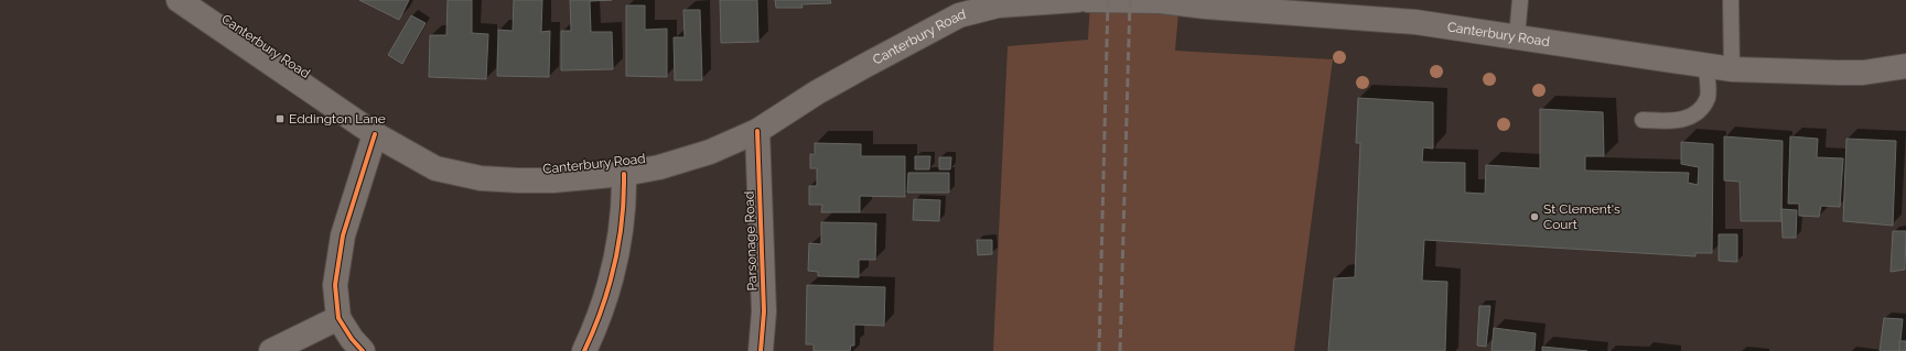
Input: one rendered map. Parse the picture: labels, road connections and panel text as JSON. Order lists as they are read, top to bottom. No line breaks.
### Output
{"streets":{"main road":["Canterbury Road","Parsonage Road"]},"crossings":[["Canterbury Road","Parsonage Road"]],"places":{"transit":["Eddington Lane"],"other":["St Clement's Court"]}}
